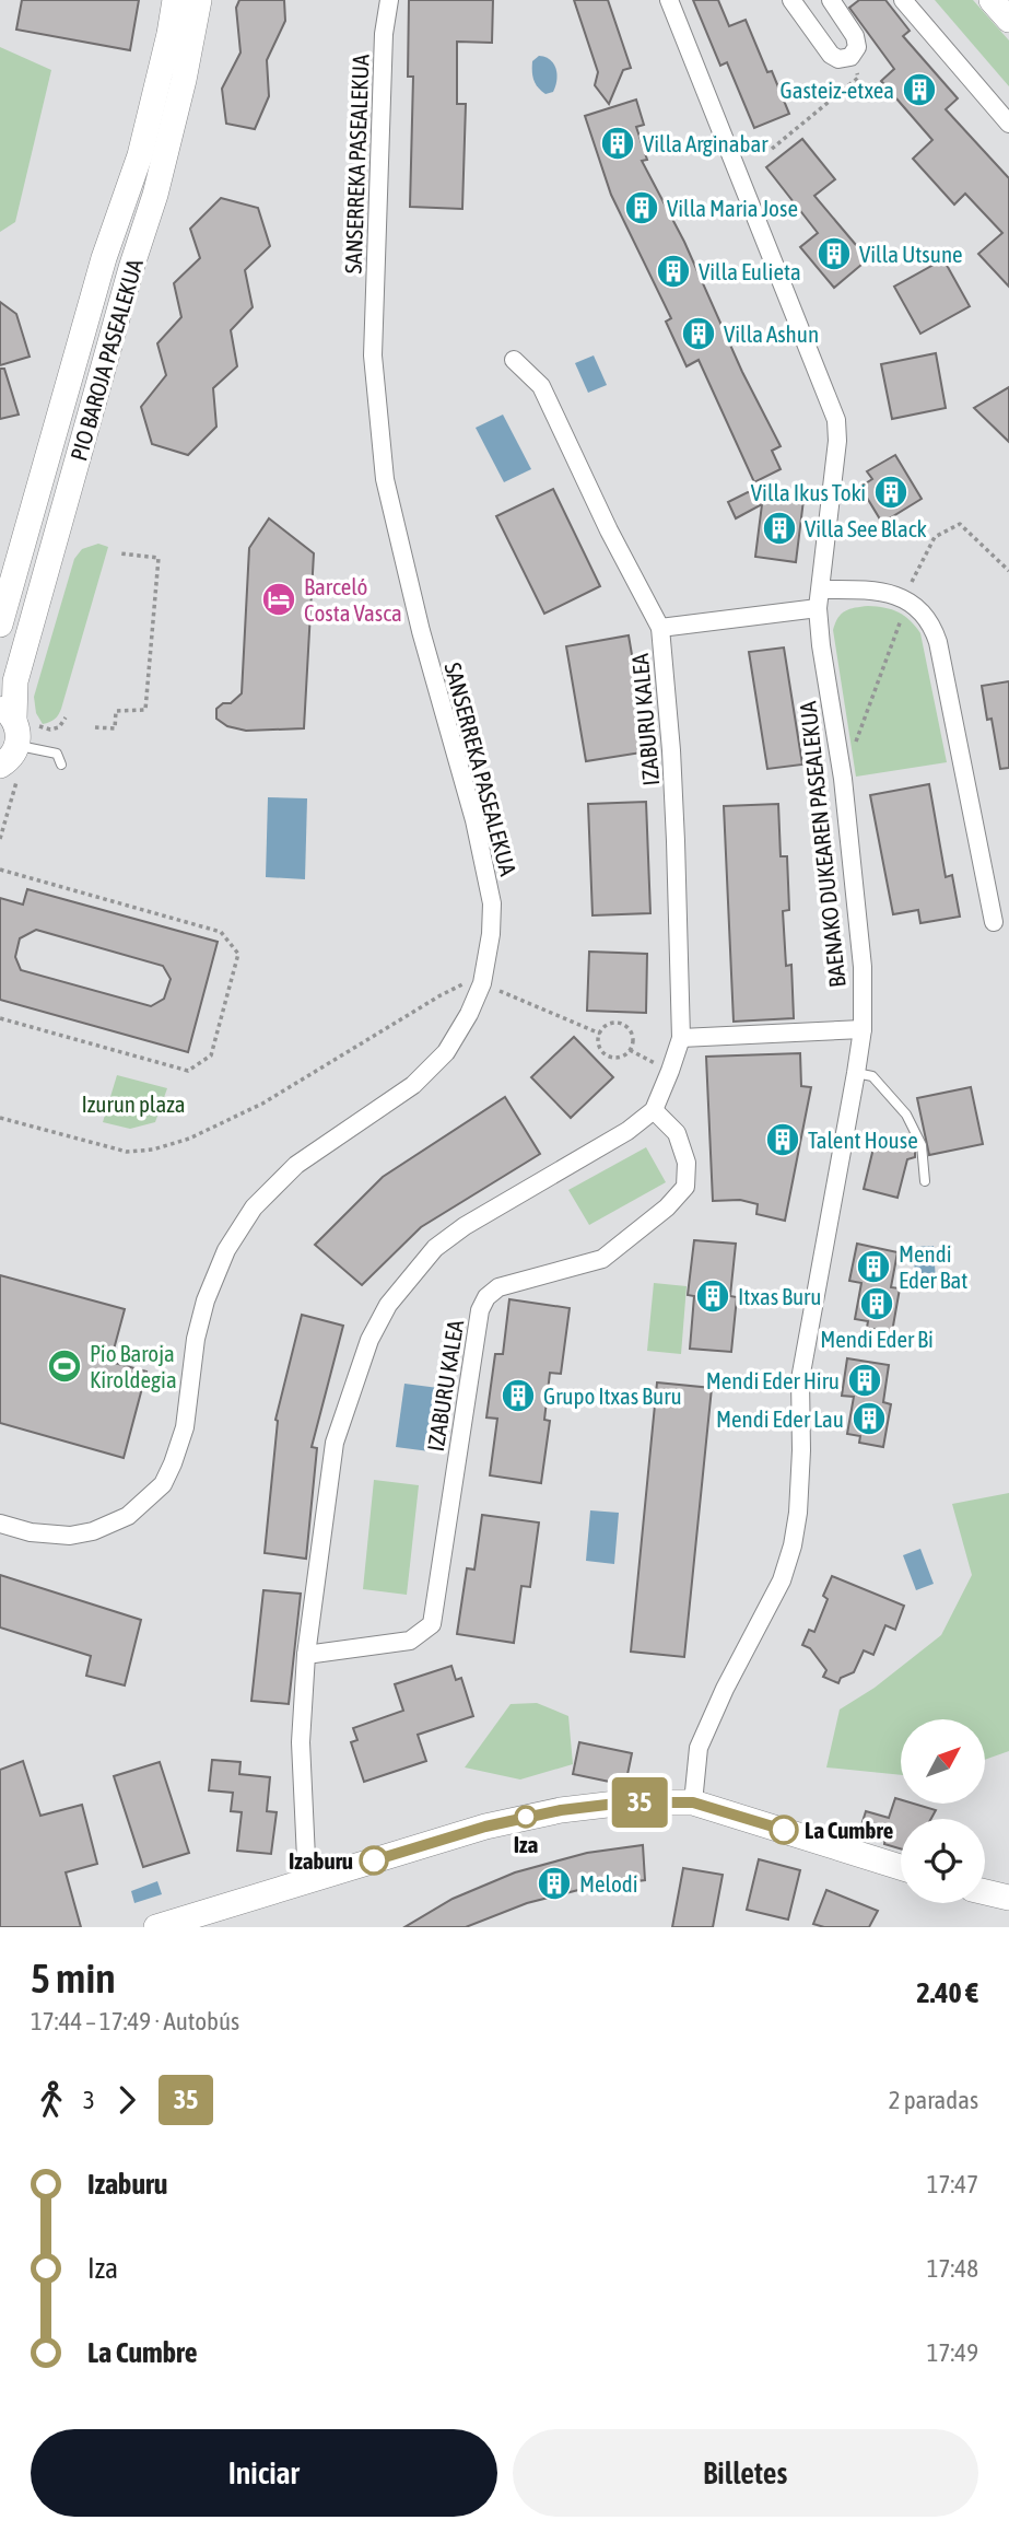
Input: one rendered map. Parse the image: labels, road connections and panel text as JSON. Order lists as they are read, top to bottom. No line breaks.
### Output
{"streets":{"main road":["PIO BAROJA PASEALEKUA"],"street":["SANSERREKA PASEALEKUA","IZABURU KALEA","BAENAKO DUKEAREN PASEALEKUA"]},"parks":["Izurun plaza"],"places":{"building":["Gasteiz-etxea","Villa Arginabar","Villa Maria Jose","Villa Utsune","Villa Eulieta","Villa Ashun","Villa Ikus Toki","Villa See Black","Talent House","Mendi Eder Bat","Itxas Buru","Mendi Eder Bi","Mendi Eder Hiru","Grupo Itxas Buru","Mendi Eder Lau","Melodi"],"hotel":["Barceló Costa Vasca"],"sports":["Pio Baroja Kiroldegia"],"other":["Iza","La Cumbre","Izaburu"]},"lines":["bus line 35"],"north":"top right","page":{"on_map":"35","heading":["5 min","17:44 – 17:49 · Autobús","2.40 €"],"legs":["3","35","2 paradas"],"list":[{"name":"Izaburu","value":"17:47"},{"name":"Iza","value":"17:48"},{"name":"La Cumbre","value":"17:49"}],"buttons":["Iniciar","Billetes"]}}
